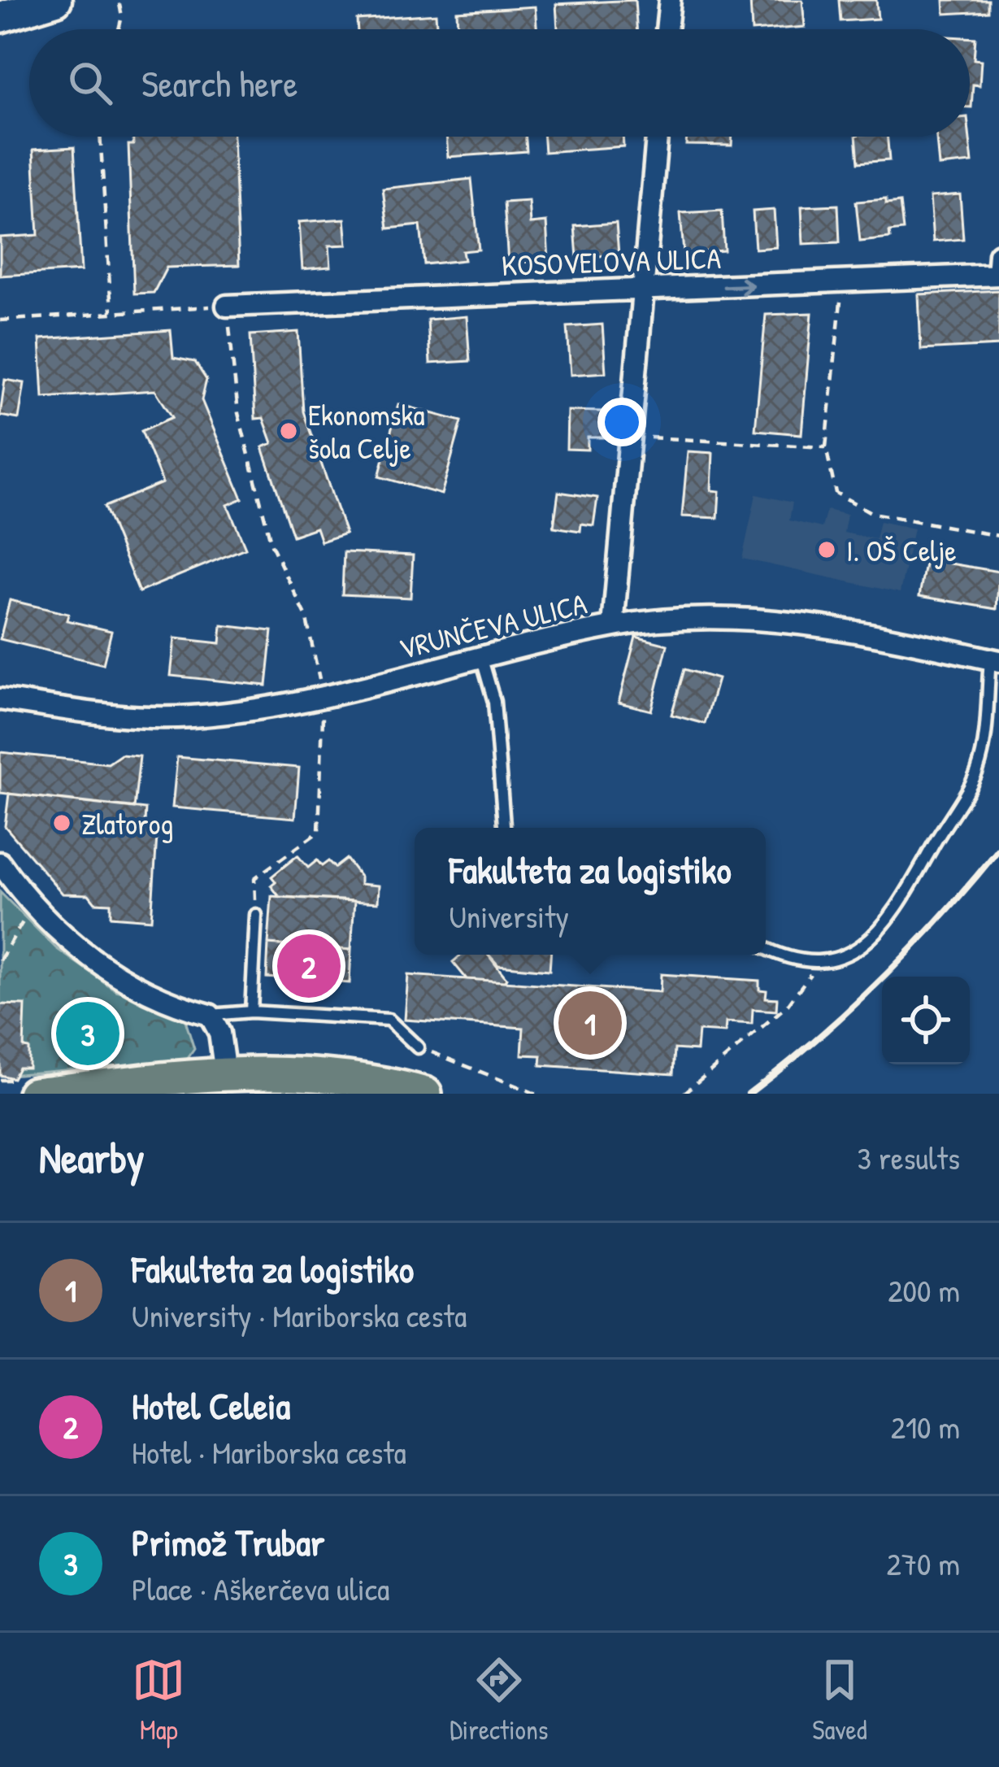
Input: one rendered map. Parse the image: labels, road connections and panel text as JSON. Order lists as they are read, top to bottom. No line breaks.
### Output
{"streets":{"street":["KOSOVELOVA ULICA","VRUNČEVA ULICA"]},"places":["Ekonomska šola Celje","I. OŠ Celje","Zlatorog"],"page":{"search":"Search here","popup":["Fakulteta za logistiko","University"],"pins":["2","1","3"],"heading":["Nearby","3 results"],"list":[{"mark":"1","name":"Fakulteta za logistiko","note":"University · Mariborska cesta","value":"200 m"},{"mark":"2","name":"Hotel Celeia","note":"Hotel · Mariborska cesta","value":"210 m"},{"mark":"3","name":"Primož Trubar","note":"Place · Aškerčeva ulica","value":"270 m"}],"nav":["Map","Directions","Saved"]}}
